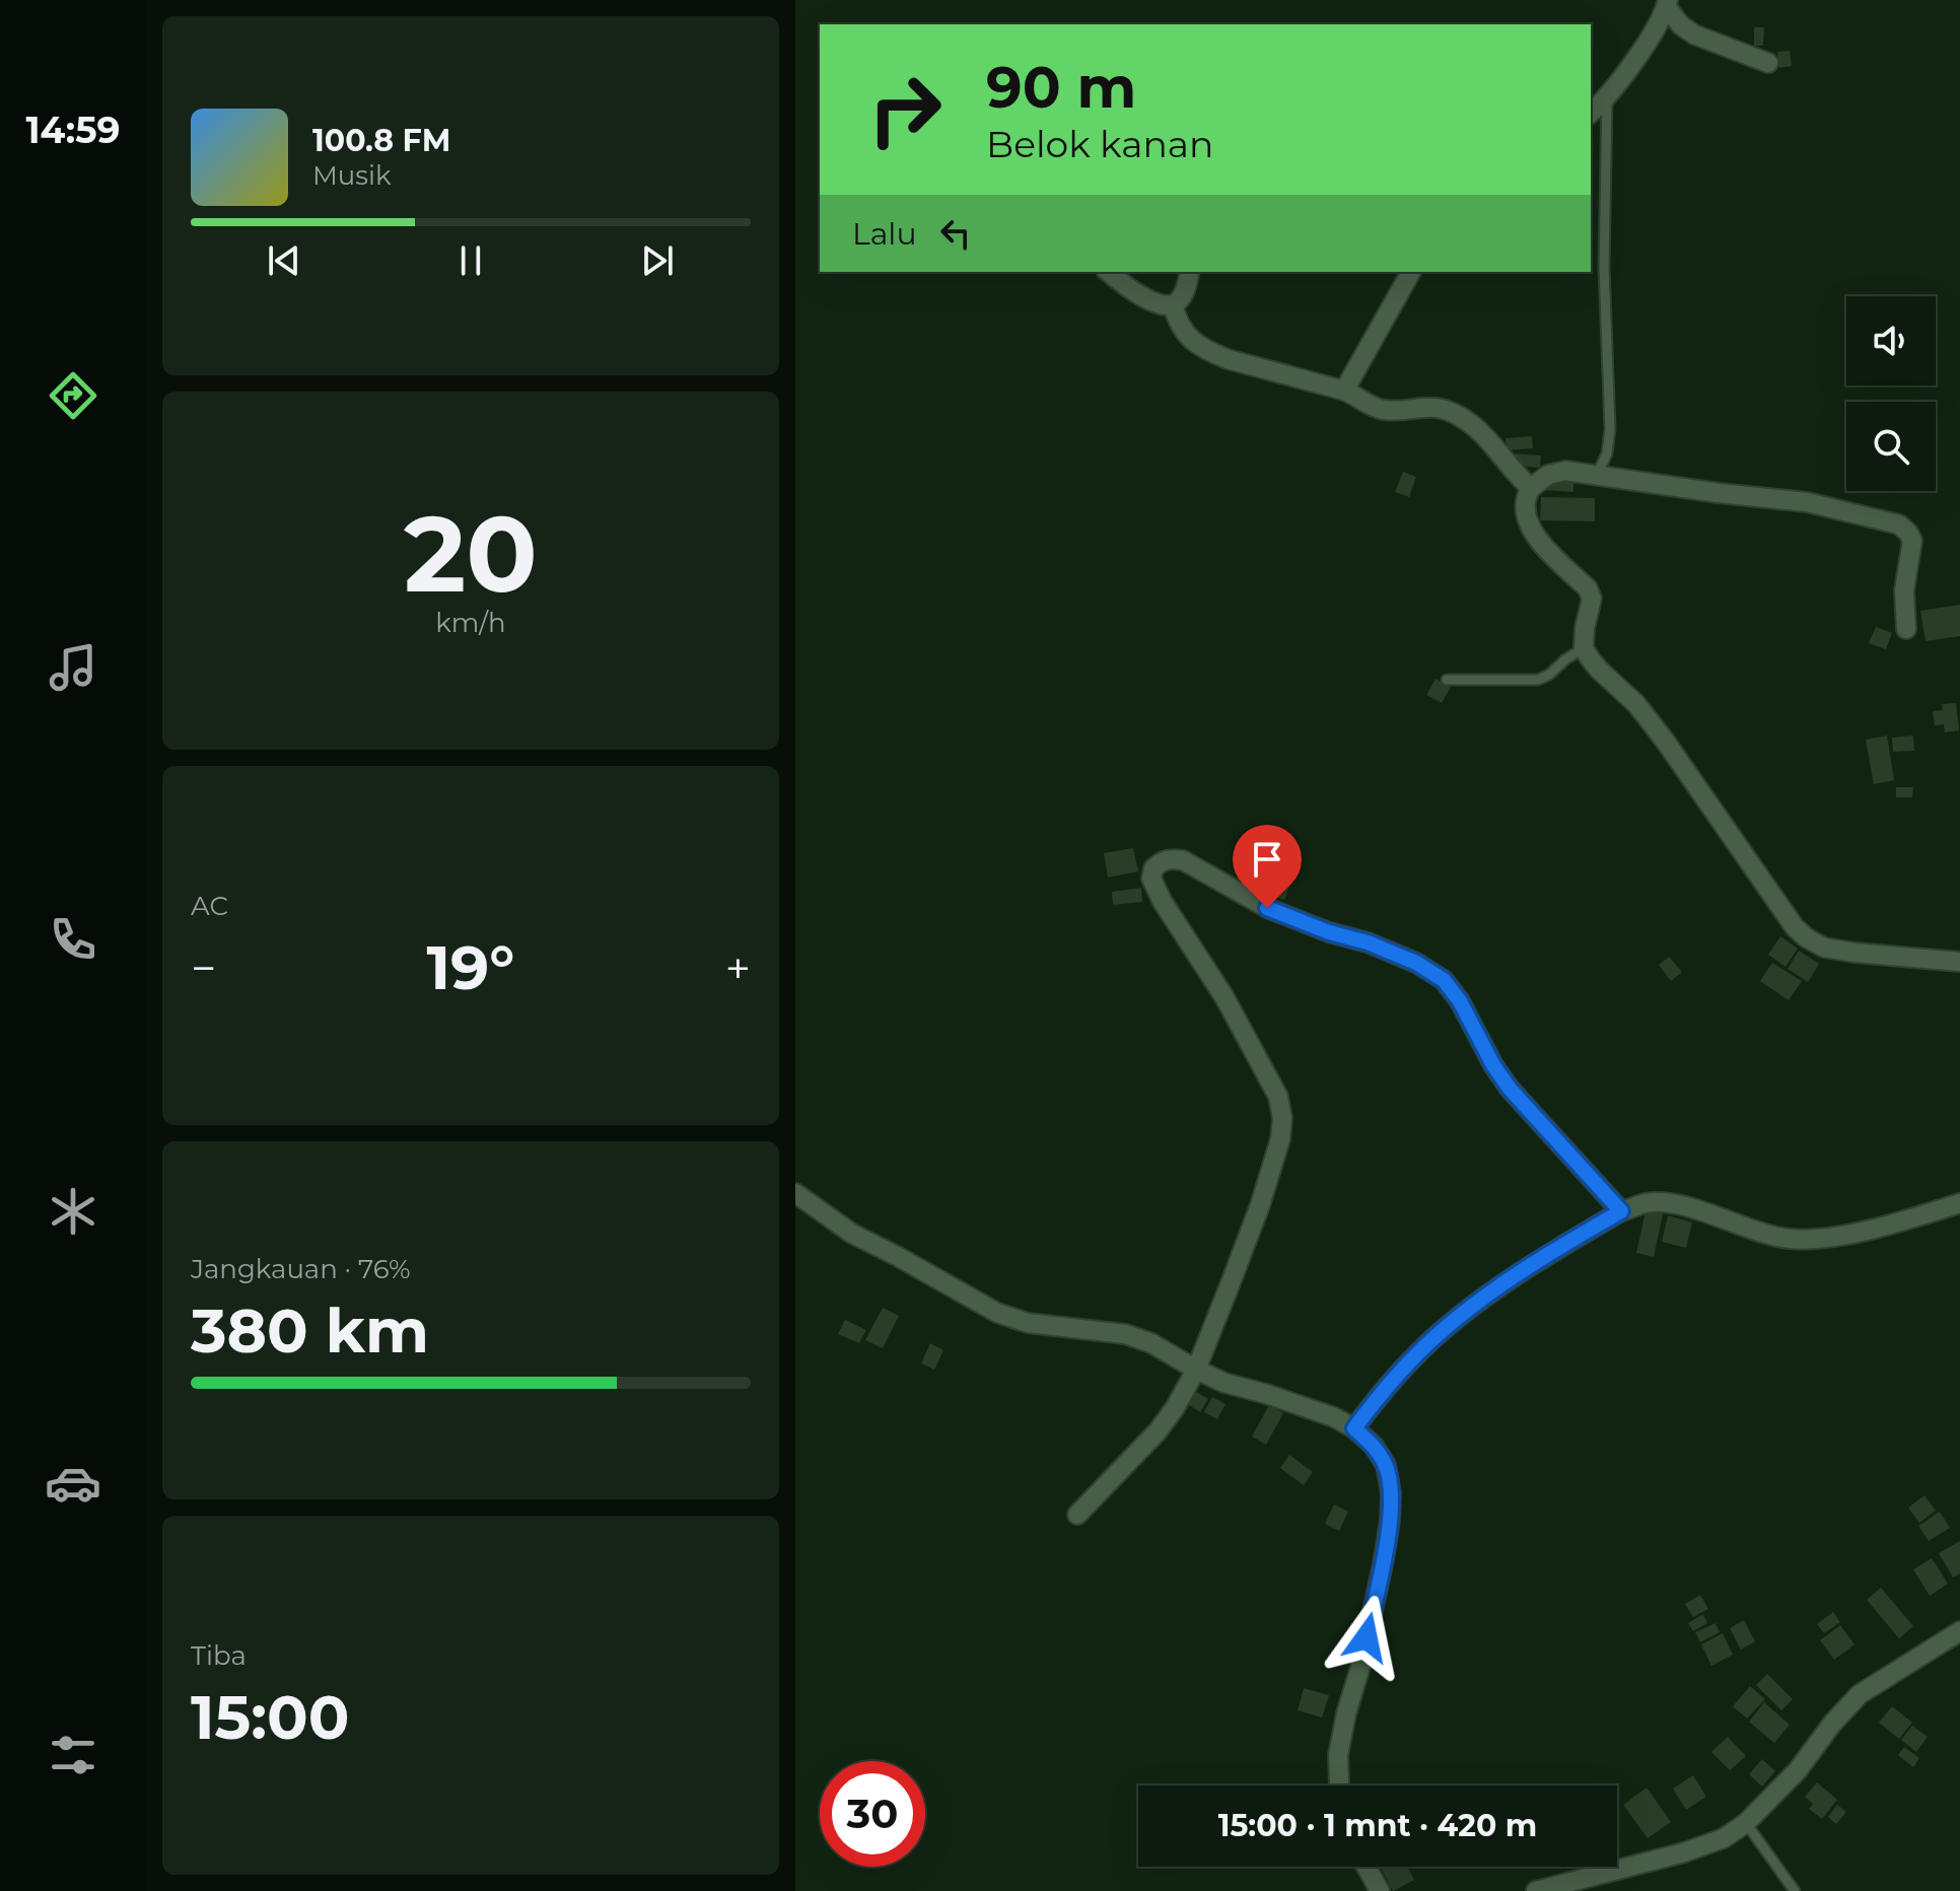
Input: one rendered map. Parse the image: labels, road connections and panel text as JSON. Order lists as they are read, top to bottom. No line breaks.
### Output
{"page":{"tabs":"14:59","turn":["90 m","Belok kanan"],"song":["100.8 FM","Musik"],"then":"Lalu","tile":[["20","km/h"],"AC",["Jangkauan · 76%","380 km"],["Tiba","15:00"]],"heat":["−","19°","+"],"limit":"30","trip":"15:00 · 1 mnt · 420 m"}}
